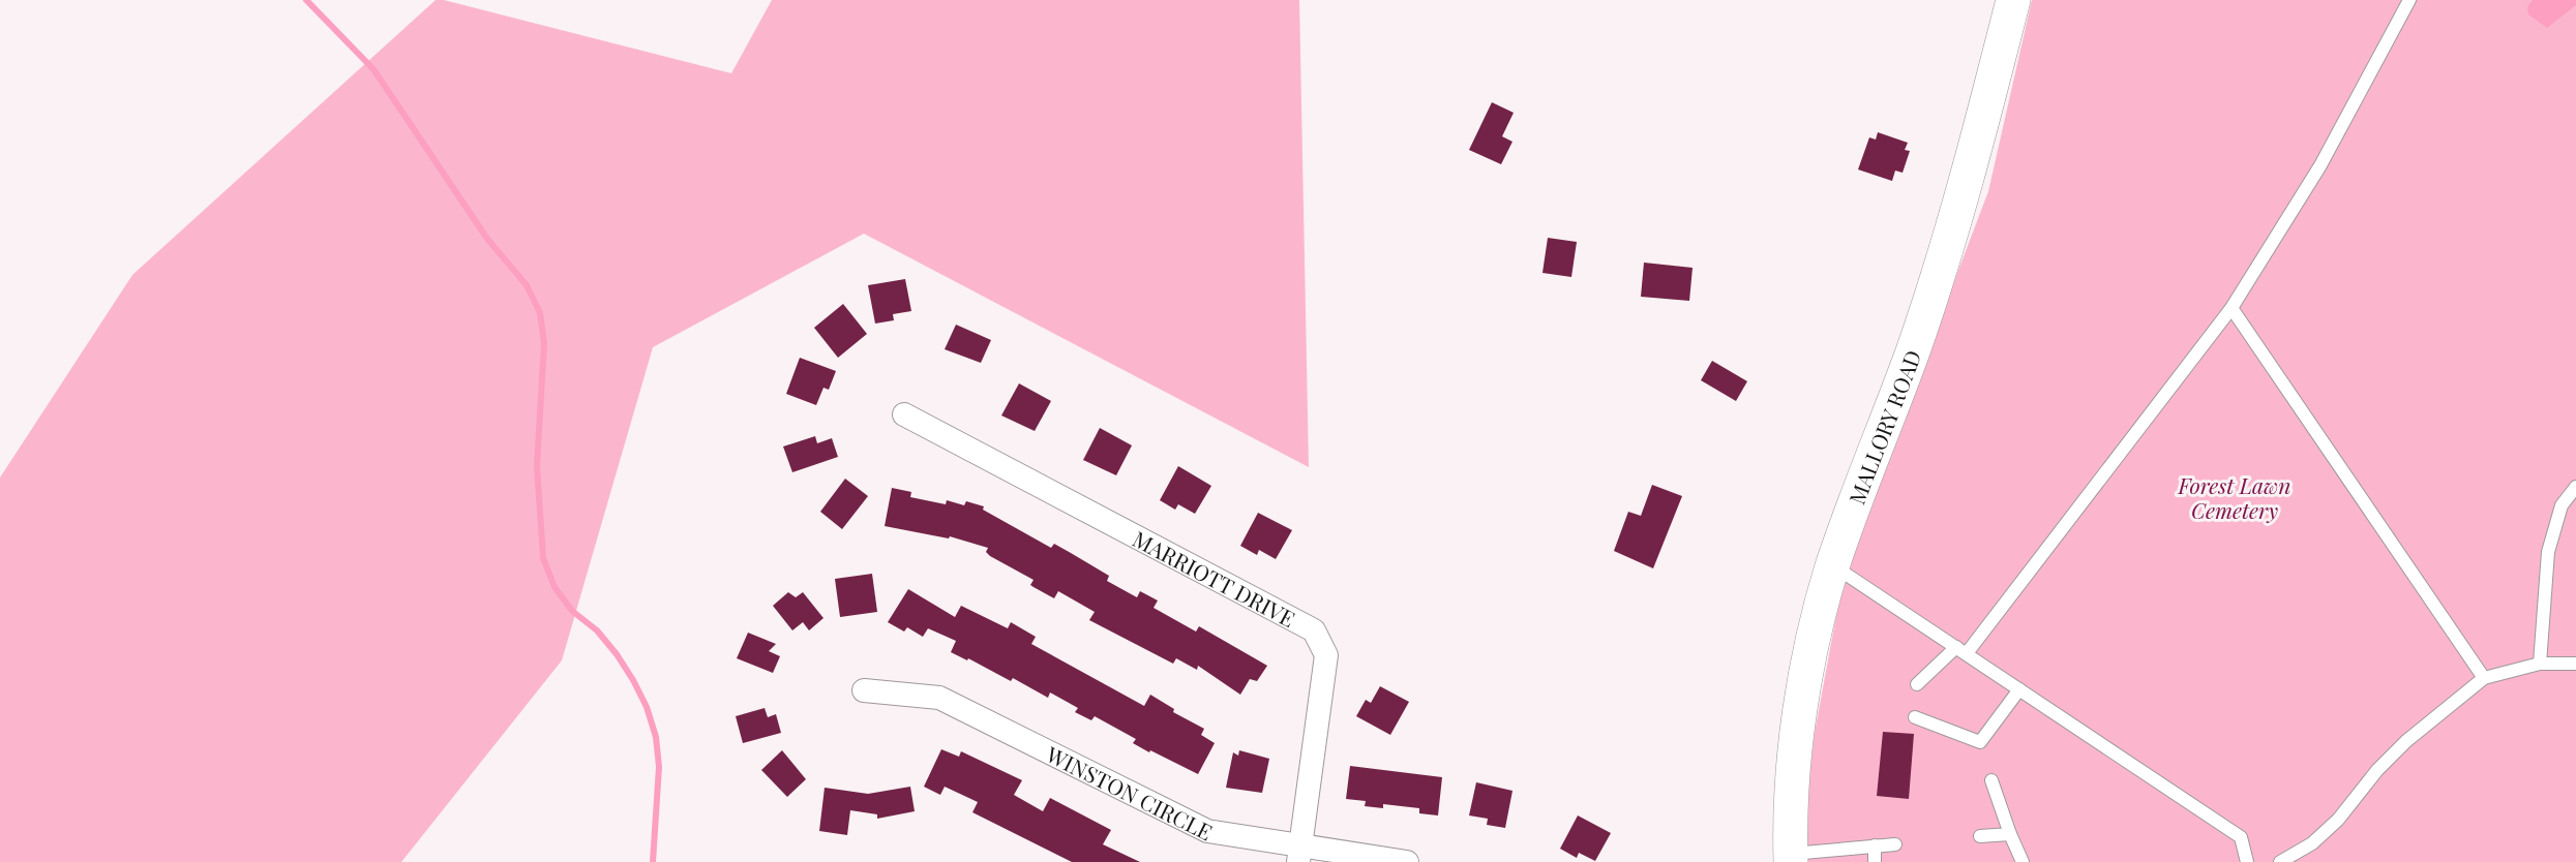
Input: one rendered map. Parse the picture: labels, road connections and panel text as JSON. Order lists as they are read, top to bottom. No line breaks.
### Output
{"streets":{"street":["MALLORY ROAD","MARRIOTT DRIVE","WINSTON CIRCLE"]},"crossings":[["MARRIOTT DRIVE","WINSTON CIRCLE"]],"parks":["Forest Lawn Cemetery"]}
